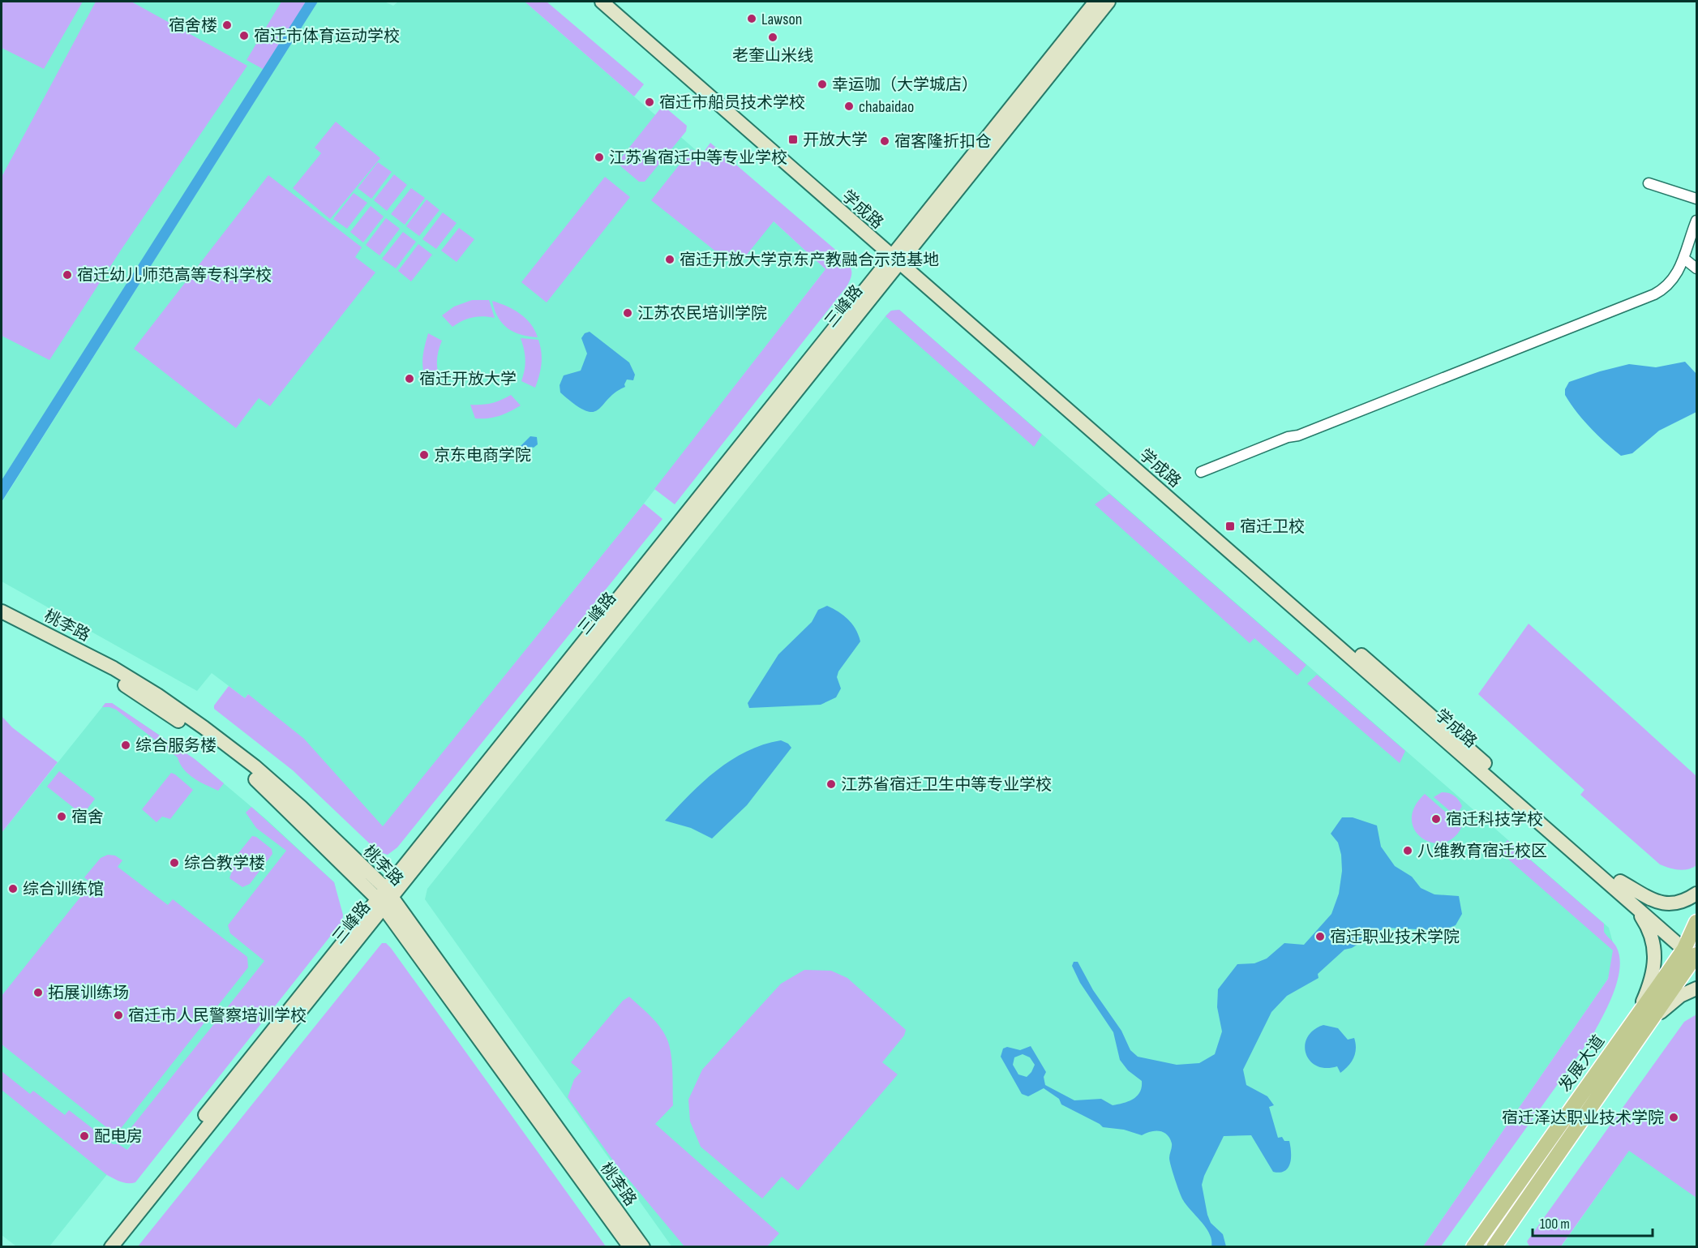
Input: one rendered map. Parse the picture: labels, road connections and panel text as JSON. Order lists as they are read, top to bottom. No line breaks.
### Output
{"streets":{"main road":["学成路","三峰路","桃李路","发展大道"]},"crossings":[["学成路","三峰路"],["学成路","发展大道"],["三峰路","桃李路"]],"places":{"other":["Lawson","宿舍楼","宿迁市体育运动学校","老奎山米线","幸运咖（大学城店）","宿迁市船员技术学校","chabaidao","宿客隆折扣仓","江苏省宿迁中等专业学校","宿迁开放大学京东产教融合示范基地","宿迁幼儿师范高等专科学校","江苏农民培训学院","宿迁开放大学","京东电商学院","综合服务楼","江苏省宿迁卫生中等专业学校","宿舍","宿迁科技学校","八维教育宿迁校区","综合教学楼","综合训练馆","宿迁职业技术学院","拓展训练场","宿迁市人民警察培训学校","宿迁泽达职业技术学院","配电房"],"transit":["开放大学","宿迁卫校"]},"scale_bar":"100 m"}
